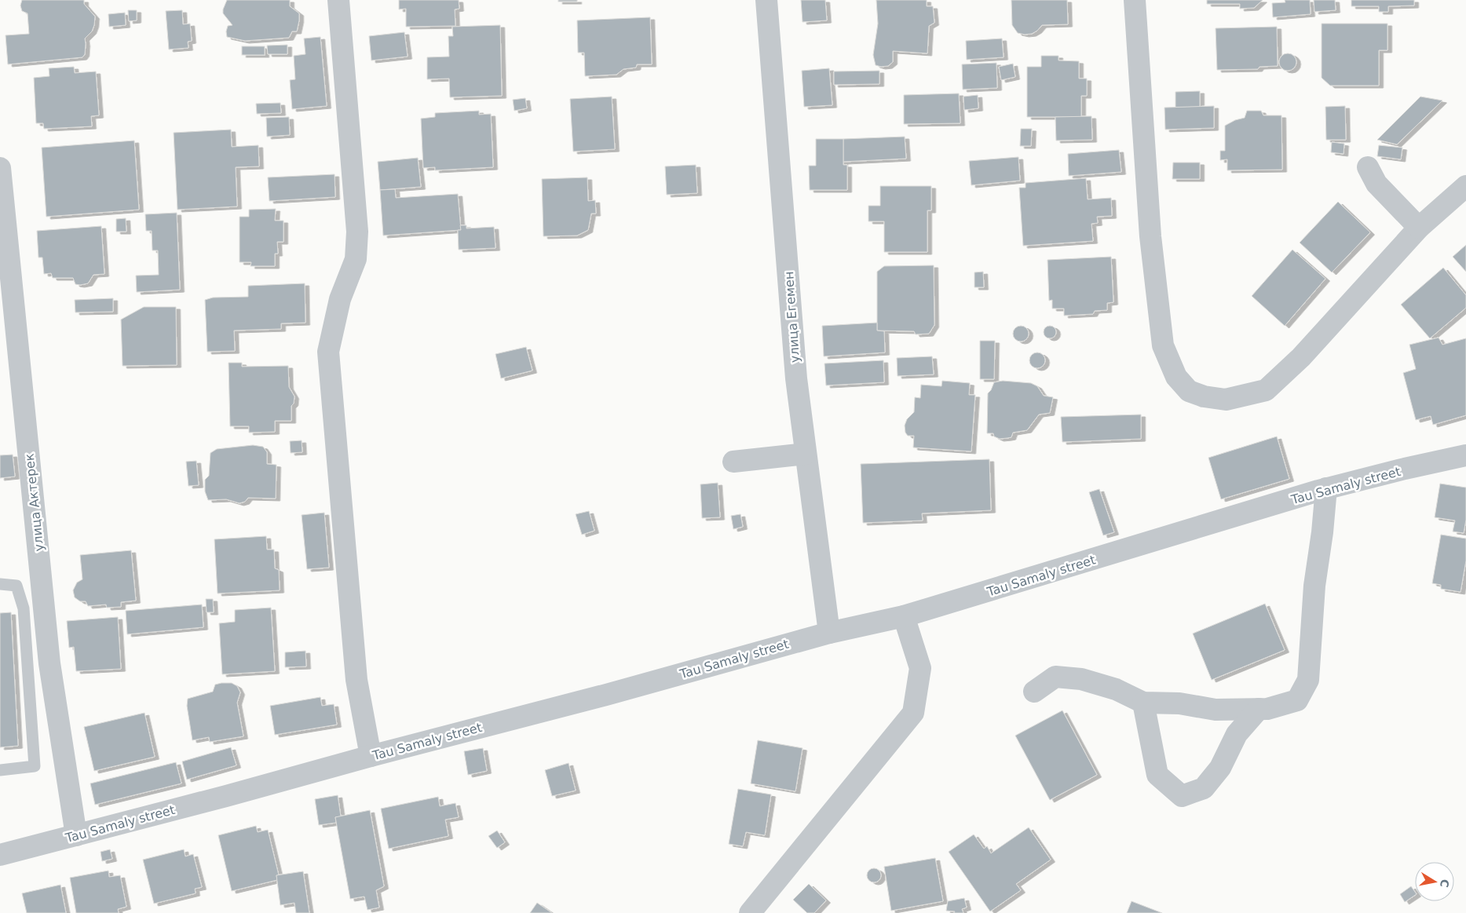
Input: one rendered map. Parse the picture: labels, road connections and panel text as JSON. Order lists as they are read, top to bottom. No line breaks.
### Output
{"streets":{"street":["улица Егемен","Tau Samaly street","улица Актерек"]},"crossings":[["улица Егемен","Tau Samaly street"],["Tau Samaly street","улица Актерек"]],"north":"right"}
